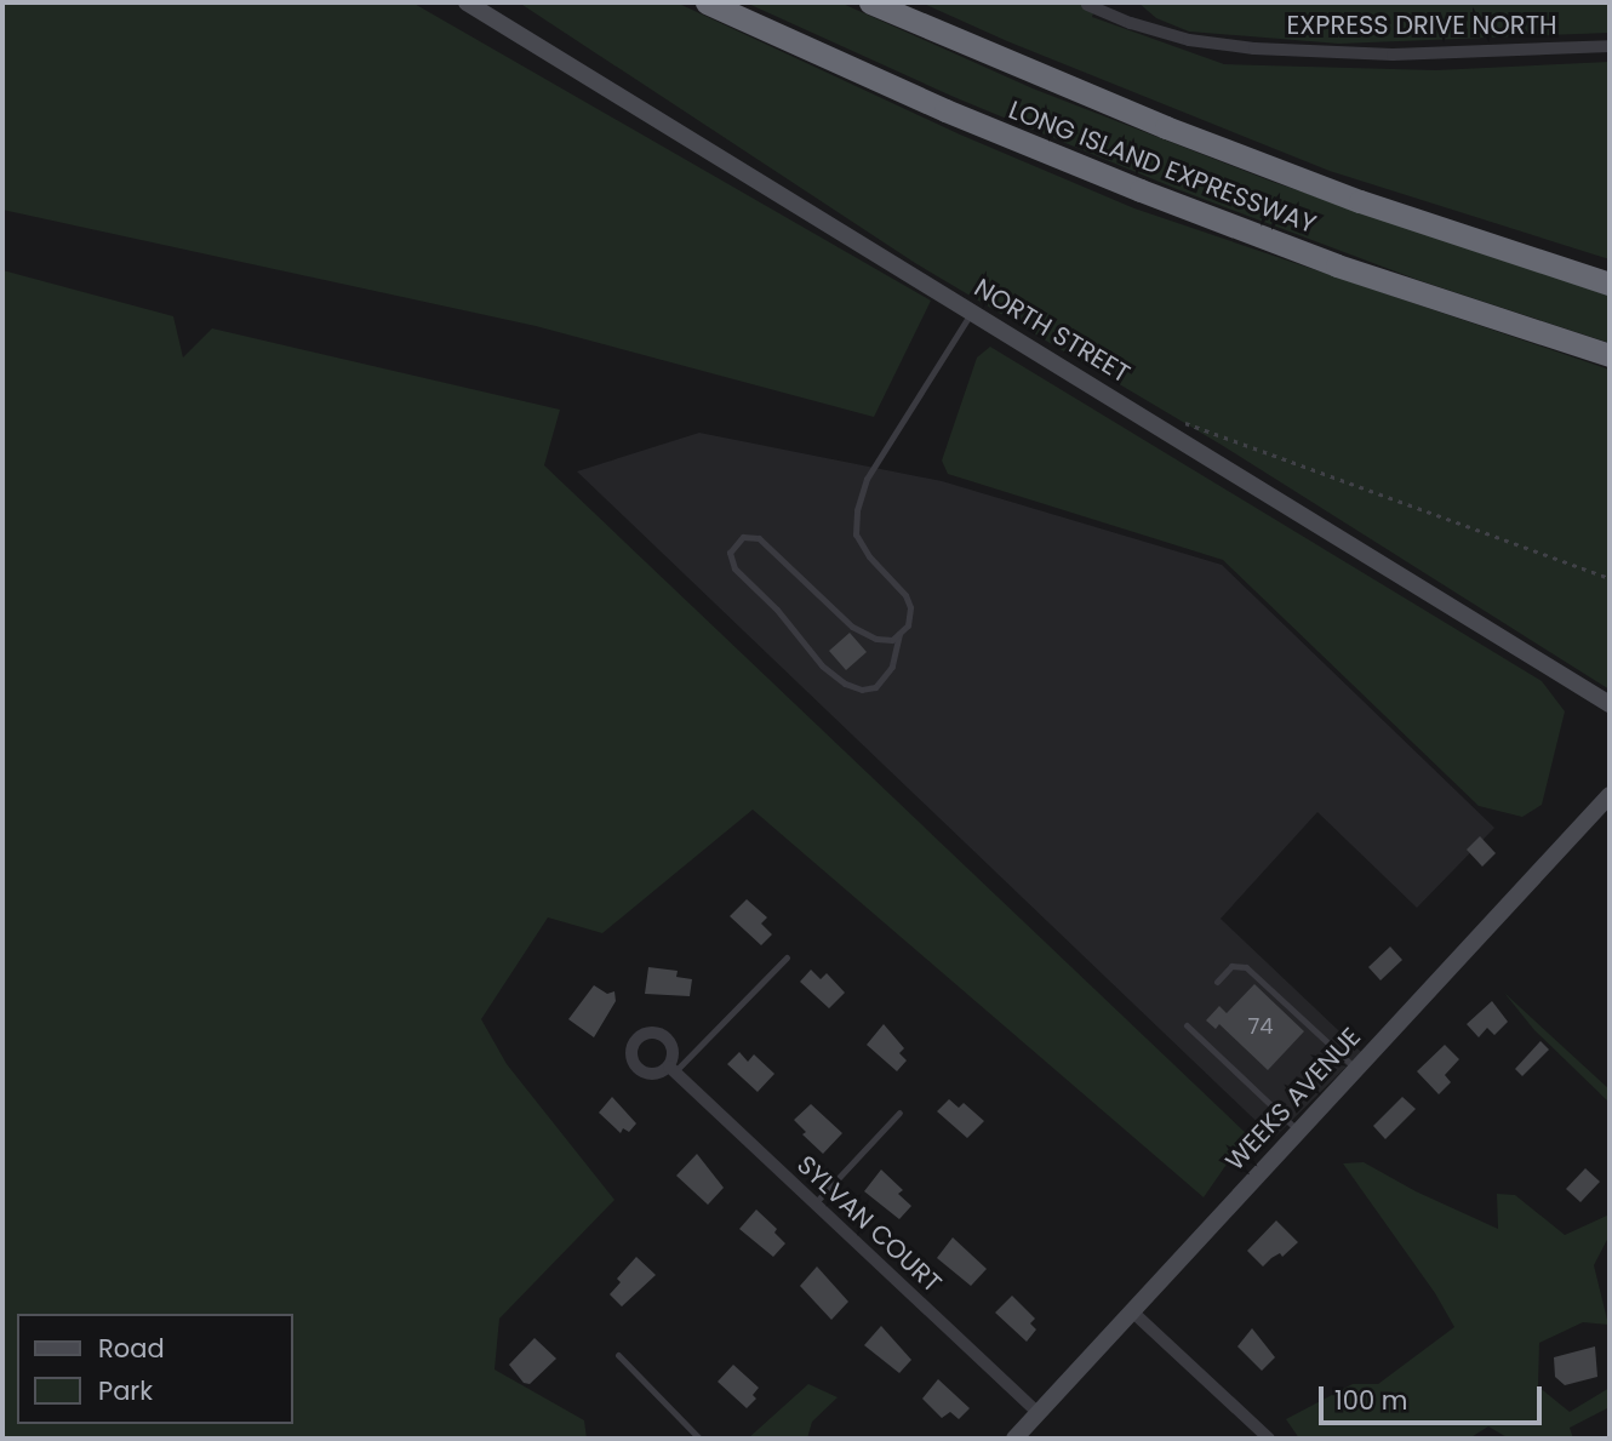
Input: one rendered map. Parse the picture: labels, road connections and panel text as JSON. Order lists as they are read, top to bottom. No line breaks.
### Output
{"streets":{"highway":["LONG ISLAND EXPRESSWAY"],"street":["EXPRESS DRIVE NORTH","NORTH STREET","WEEKS AVENUE","SYLVAN COURT"]},"crossings":[["WEEKS AVENUE","SYLVAN COURT"]],"house_numbers":["74"],"legend":["Road","Park"],"scale_bar":"100 m"}
